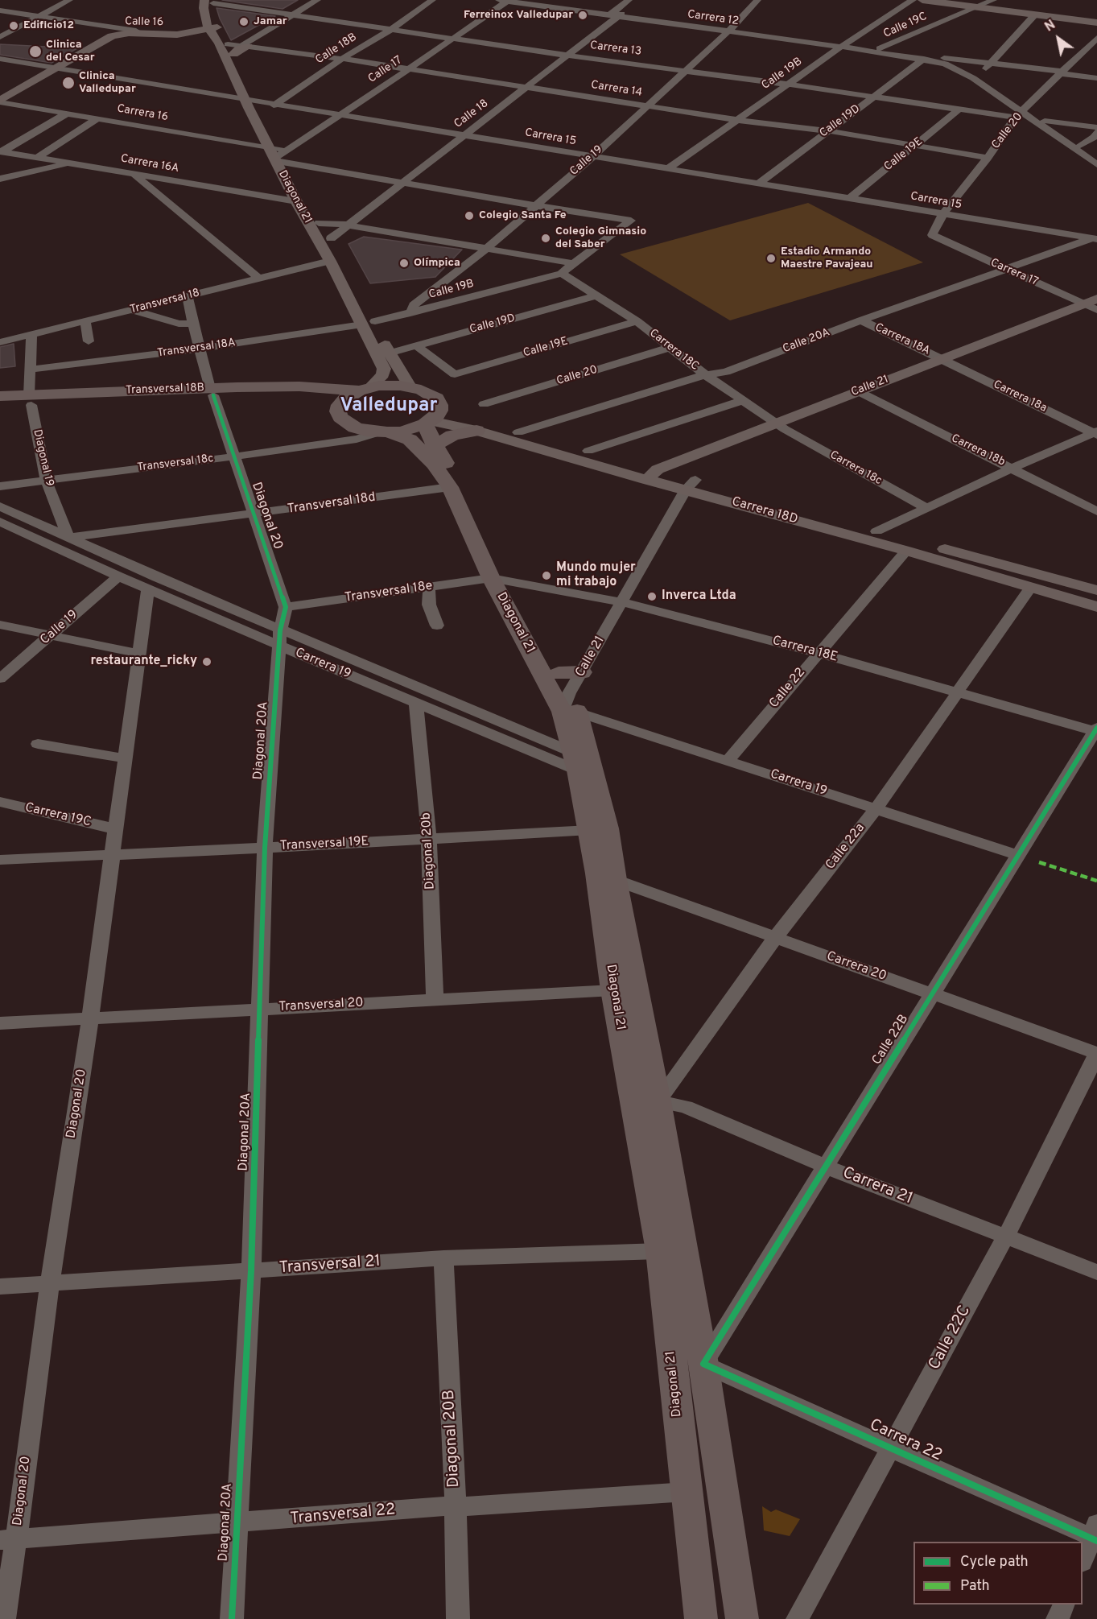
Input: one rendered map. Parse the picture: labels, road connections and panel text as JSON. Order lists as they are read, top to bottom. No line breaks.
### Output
{"streets":{"highway":["Diagonal 21","Transversal 18B"],"main road":["Calle 16","Calle 21","Carrera 18D"],"street":["Carrera 12","Calle 19C","Calle 18B","Carrera 13","Calle 17","Calle 19B","Carrera 14","Carrera 16","Calle 18","Calle 19D","Calle 20","Carrera 15","Calle 19E","Calle 19","Carrera 16A","Carrera 17","Transversal 18","Carrera 18A","Calle 20A","Transversal 18A","Carrera 18C","Carrera 18a","Carrera 18b","Diagonal 19","Transversal 18c","Carrera 18c","Transversal 18d","Diagonal 20","Transversal 18e","Carrera 18E","Carrera 19","Calle 22","Diagonal 20A","Carrera 19C","Transversal 19E","Calle 22a","Diagonal 20b","Carrera 20","Transversal 20","Calle 22B","Carrera 21","Transversal 21","Calle 22C","Diagonal 20B","Carrera 22","Transversal 22"]},"crossings":[["Carrera 12","Calle 19C"],["Carrera 12","Calle 17"],["Carrera 12","Calle 19B"],["Carrera 12","Calle 18"],["Carrera 12","Calle 19D"],["Carrera 12","Calle 19"],["Calle 16","Carrera 16"],["Calle 16","Carrera 15"],["Calle 16","Diagonal 21"],["Calle 18B","Carrera 13"],["Calle 18B","Carrera 14"],["Calle 18B","Carrera 15"],["Calle 18B","Diagonal 21"],["Carrera 13","Calle 17"],["Carrera 13","Calle 19B"],["Carrera 13","Calle 18"],["Carrera 13","Calle 19D"],["Carrera 13","Calle 20"],["Carrera 13","Calle 19E"],["Carrera 13","Calle 19"],["Carrera 13","Diagonal 21"],["Calle 17","Carrera 14"],["Calle 17","Carrera 16"],["Calle 17","Carrera 15"],["Calle 17","Diagonal 21"],["Calle 19B","Carrera 14"],["Calle 19B","Carrera 16"],["Calle 19B","Carrera 15"],["Calle 19B","Calle 19"],["Calle 19B","Carrera 18C"],["Carrera 14","Calle 18"],["Carrera 14","Calle 19D"],["Carrera 14","Calle 20"],["Carrera 14","Calle 19E"],["Carrera 14","Calle 19"],["Carrera 14","Diagonal 21"],["Carrera 16","Calle 18"],["Carrera 16","Calle 19"],["Carrera 16","Diagonal 21"],["Calle 18","Carrera 15"],["Calle 18","Diagonal 21"],["Calle 19D","Carrera 15"],["Calle 19D","Calle 19E"],["Calle 19D","Carrera 18C"],["Calle 20","Carrera 15"],["Calle 20","Carrera 17"],["Calle 20","Carrera 18C"],["Carrera 15","Calle 19E"],["Carrera 15","Calle 19"],["Carrera 15","Diagonal 21"],["Carrera 15","Calle 20A"],["Calle 19E","Carrera 18C"],["Calle 19","Carrera 19"],["Carrera 16A","Diagonal 21"],["Diagonal 21","Transversal 18"],["Diagonal 21","Transversal 18A"],["Diagonal 21","Calle 21"],["Diagonal 21","Transversal 18B"],["Diagonal 21","Transversal 18c"],["Diagonal 21","Transversal 18d"],["Diagonal 21","Carrera 18D"],["Diagonal 21","Transversal 18e"],["Diagonal 21","Carrera 18E"],["Diagonal 21","Carrera 19"],["Diagonal 21","Transversal 19E"],["Diagonal 21","Calle 22a"],["Diagonal 21","Carrera 20"],["Diagonal 21","Transversal 20"],["Diagonal 21","Calle 22B"],["Diagonal 21","Carrera 21"],["Diagonal 21","Transversal 21"],["Diagonal 21","Carrera 22"],["Diagonal 21","Transversal 22"],["Carrera 17","Calle 20A"],["Carrera 17","Calle 21"],["Transversal 18","Diagonal 19"],["Transversal 18","Diagonal 20"],["Carrera 18A","Calle 20A"],["Carrera 18A","Calle 21"],["Carrera 18A","Carrera 18a"],["Calle 20A","Carrera 18C"],["Calle 20A","Carrera 18D"],["Transversal 18A","Diagonal 19"],["Transversal 18A","Diagonal 20"],["Carrera 18C","Calle 21"],["Carrera 18C","Carrera 18c"],["Calle 21","Carrera 18a"],["Calle 21","Carrera 18b"],["Calle 21","Carrera 18c"],["Calle 21","Carrera 18D"],["Calle 21","Carrera 18E"],["Calle 21","Carrera 19"],["Transversal 18B","Diagonal 19"],["Transversal 18B","Diagonal 20"],["Diagonal 19","Transversal 18c"],["Diagonal 19","Transversal 18d"],["Diagonal 19","Carrera 19"],["Transversal 18c","Diagonal 20"],["Transversal 18d","Diagonal 20"],["Transversal 18d","Carrera 19"],["Carrera 18D","Calle 22"],["Carrera 18D","Calle 22a"],["Diagonal 20","Transversal 18e"],["Diagonal 20","Carrera 19"],["Diagonal 20","Carrera 19C"],["Diagonal 20","Transversal 19E"],["Diagonal 20","Transversal 20"],["Diagonal 20","Transversal 21"],["Diagonal 20","Transversal 22"],["Transversal 18e","Carrera 18E"],["Carrera 18E","Calle 22"],["Carrera 18E","Calle 22a"],["Carrera 18E","Calle 22B"],["Carrera 19","Calle 22"],["Carrera 19","Diagonal 20A"],["Carrera 19","Calle 22a"],["Carrera 19","Diagonal 20b"],["Carrera 19","Calle 22B"],["Diagonal 20A","Transversal 19E"],["Diagonal 20A","Transversal 20"],["Diagonal 20A","Transversal 21"],["Diagonal 20A","Transversal 22"],["Transversal 19E","Diagonal 20b"],["Calle 22a","Carrera 20"],["Calle 22a","Carrera 21"],["Diagonal 20b","Transversal 20"],["Carrera 20","Calle 22B"],["Carrera 20","Calle 22C"],["Calle 22B","Carrera 21"],["Calle 22B","Carrera 22"],["Carrera 21","Calle 22C"],["Transversal 21","Diagonal 20B"],["Calle 22C","Carrera 22"],["Diagonal 20B","Transversal 22"]],"districts":["Valledupar"],"places":["Ferreinox Valledupar","Jamar","Edificio12","Clinica del Cesar","Clinica Valledupar","Colegio Santa Fe","Colegio Gimnasio del Saber","Estadio Armando Maestre Pavajeau","Olímpica","Mundo mujer mi trabajo","Inverca Ltda","restaurante_ricky"],"legend":["Cycle path","Path"],"north":"top left"}
